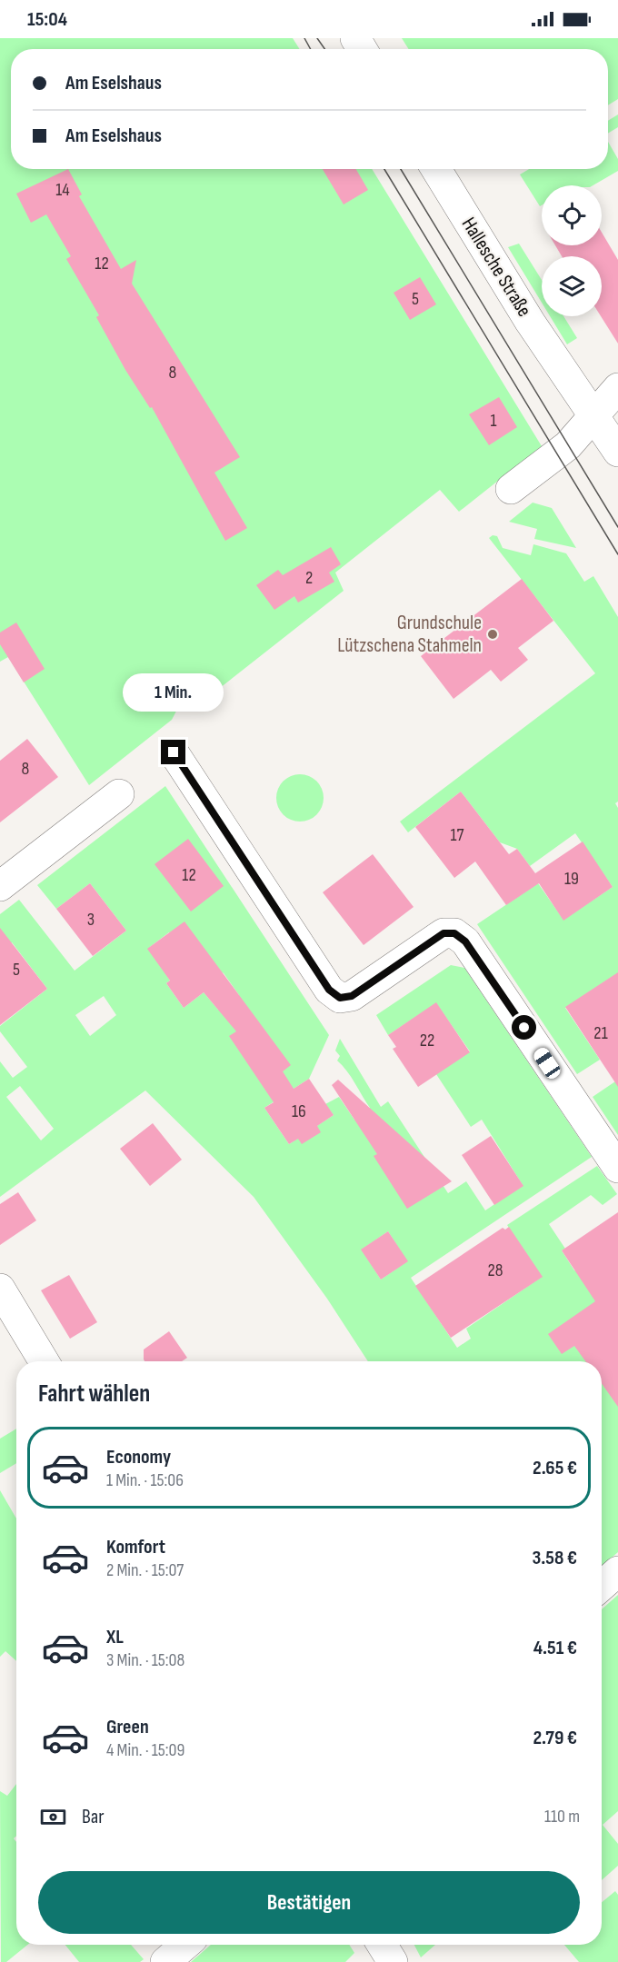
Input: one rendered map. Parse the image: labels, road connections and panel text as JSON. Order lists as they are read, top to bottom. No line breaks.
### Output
{"streets":{"street":["Hallesche Straße"]},"places":["Grundschule Lützschena Stahmeln"],"house_numbers":["14","12","5","8","1","2","8","17","12","19","3","5","21","22","16","28"],"page":{"status":"15:04","banner":["Am Eselshaus","Am Eselshaus"],"bubble":"1 Min.","heading":"Fahrt wählen","list":[{"name":"Economy","note":"1 Min. · 15:06","value":"2.65 €"},{"name":"Komfort","note":"2 Min. · 15:07","value":"3.58 €"},{"name":"XL","note":"3 Min. · 15:08","value":"4.51 €"},{"name":"Green","note":"4 Min. · 15:09","value":"2.79 €"}],"pay":["Bar","110 m"],"buttons":"Bestätigen"}}
